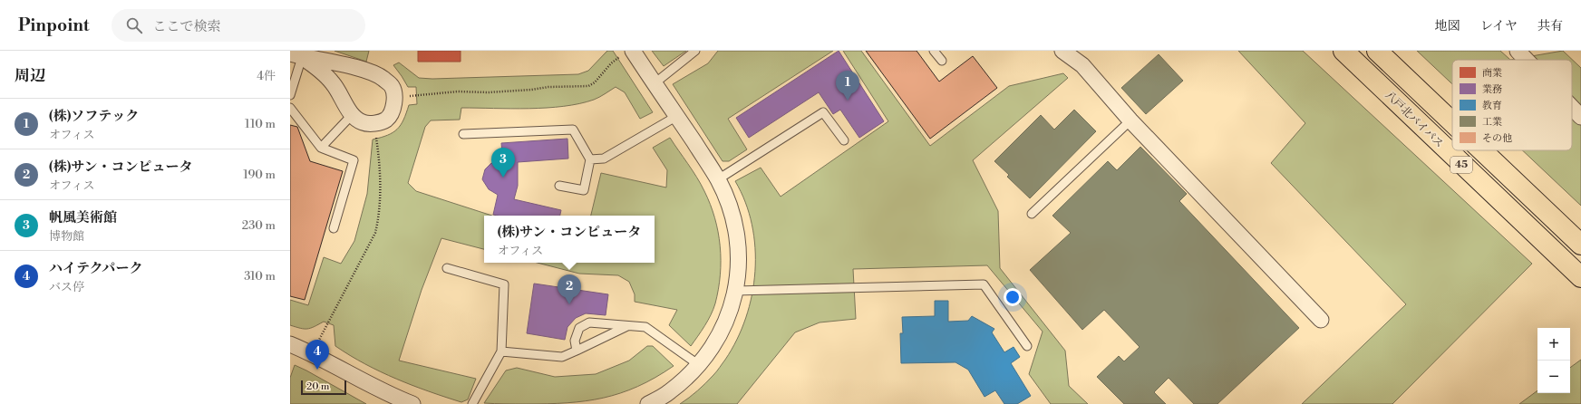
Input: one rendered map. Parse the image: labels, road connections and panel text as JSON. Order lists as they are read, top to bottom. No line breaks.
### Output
{"streets":{"highway":["八戸北バイパス","45"]},"legend":["商業","業務","教育","工業","その他"],"scale_bar":"20 m","page":{"header":"Pinpoint","search":"ここで検索","nav":["地図","レイヤ","共有"],"heading":["周辺","4件"],"pins":["1","3","2","4"],"list":[{"mark":"1","name":"(株)ソフテック","note":"オフィス","value":"110 m"},{"mark":"2","name":"(株)サン・コンピュータ","note":"オフィス","value":"190 m"},{"mark":"3","name":"帆風美術館","note":"博物館","value":"230 m"},{"mark":"4","name":"ハイテクパーク","note":"バス停","value":"310 m"}],"popup":["(株)サン・コンピュータ","オフィス"],"map_buttons":["+","−"],"scale":"20 m"}}
